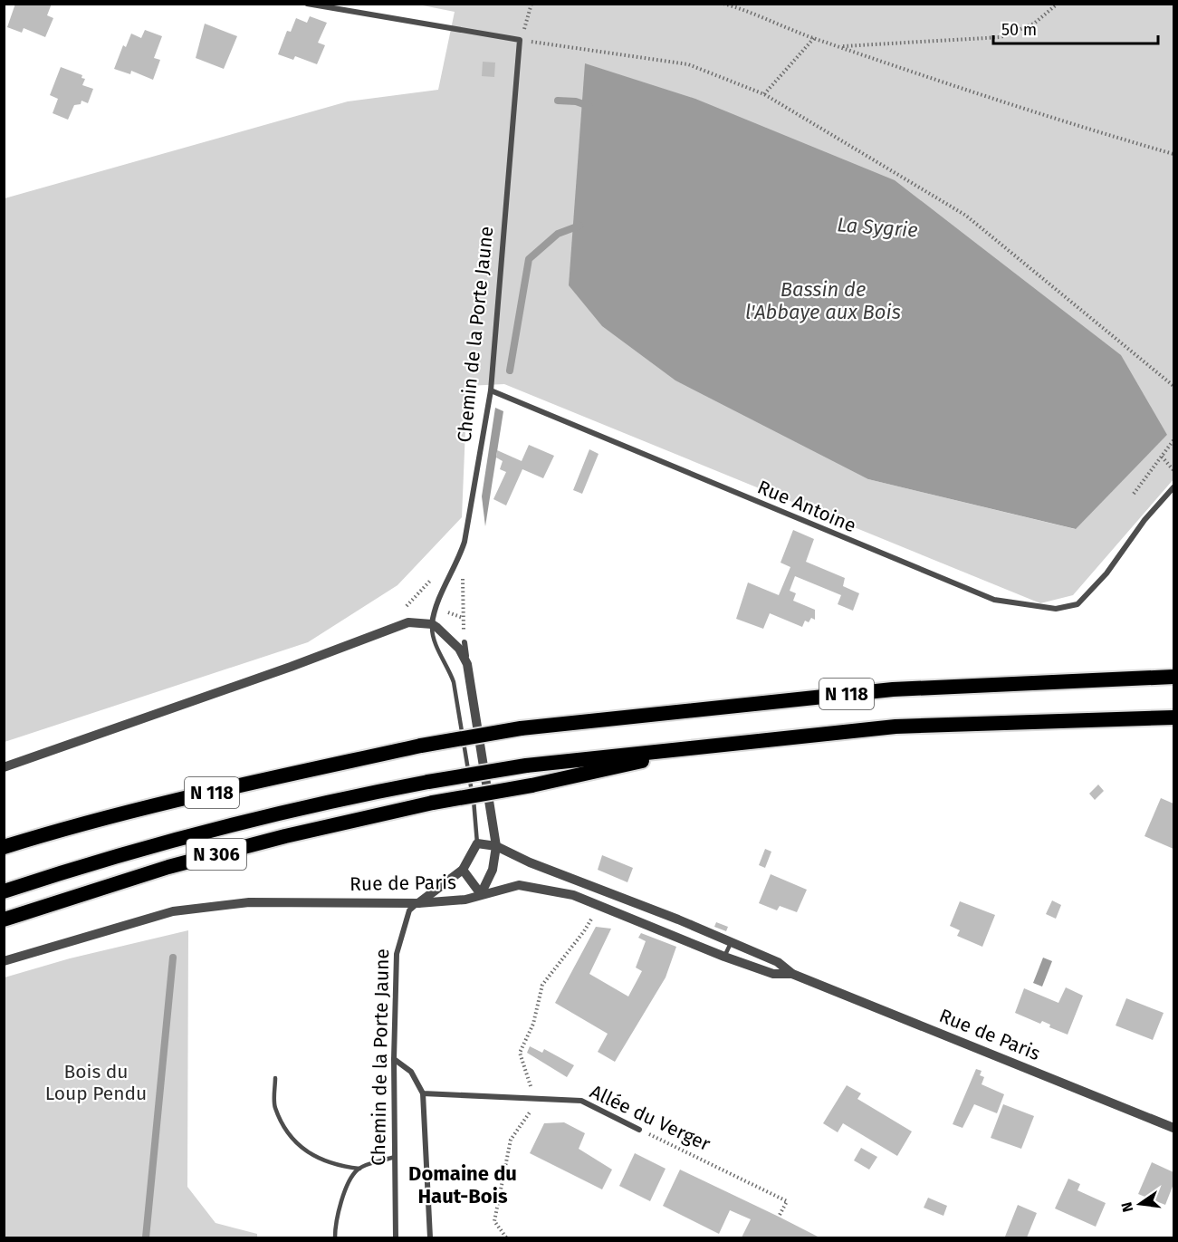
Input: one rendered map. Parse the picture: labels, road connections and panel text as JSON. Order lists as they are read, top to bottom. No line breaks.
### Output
{"streets":{"highway":["N 118","N 306"],"street":["Chemin de la Porte Jaune","Rue Antoine","Rue de Paris","Allée du Verger"]},"crossings":[["Chemin de la Porte Jaune","Rue Antoine"],["Chemin de la Porte Jaune","Rue de Paris"],["N 118","N 306"]],"districts":["Domaine du Haut-Bois"],"water":["La Sygrie","Bassin de l'Abbaye aux Bois"],"parks":["Bois du Loup Pendu"],"scale_bar":"50 m","north":"left"}
